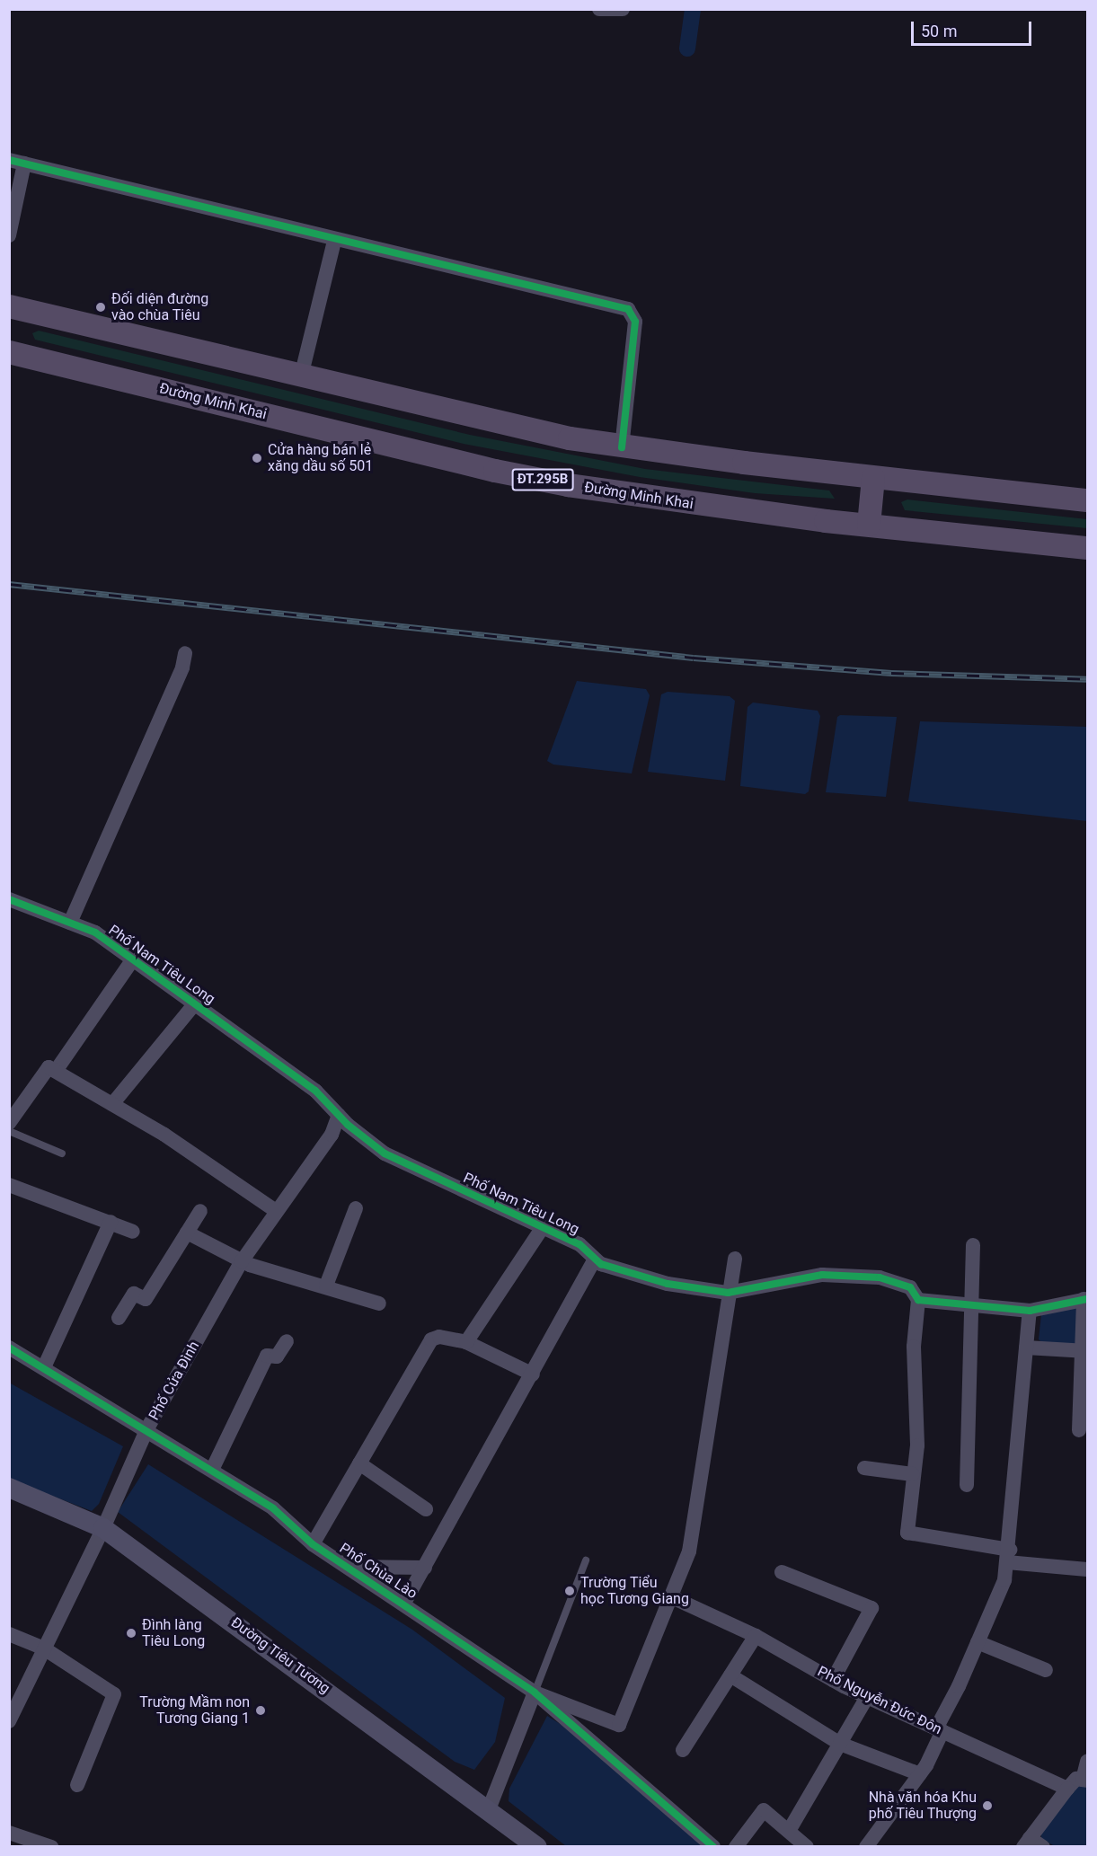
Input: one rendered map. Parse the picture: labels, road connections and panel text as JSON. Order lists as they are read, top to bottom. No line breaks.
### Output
{"streets":{"main road":["Đường Minh Khai","ĐT.295B"],"street":["Phố Nam Tiêu Long","Phố Cửa Đình","Phố Chùa Lào","Đường Tiêu Tương","Phố Nguyễn Đức Đôn"]},"crossings":[["Phố Nam Tiêu Long","Phố Cửa Đình"],["Phố Cửa Đình","Phố Chùa Lào"],["Phố Cửa Đình","Đường Tiêu Tương"]],"places":["Đối diện đường vào chùa Tiêu","Cửa hàng bán lẻ xăng dầu số 501","Trường Tiểu học Tương Giang","Đình làng Tiêu Long","Trường Mầm non Tương Giang 1","Nhà văn hóa Khu phố Tiêu Thượng"],"scale_bar":"50 m"}
